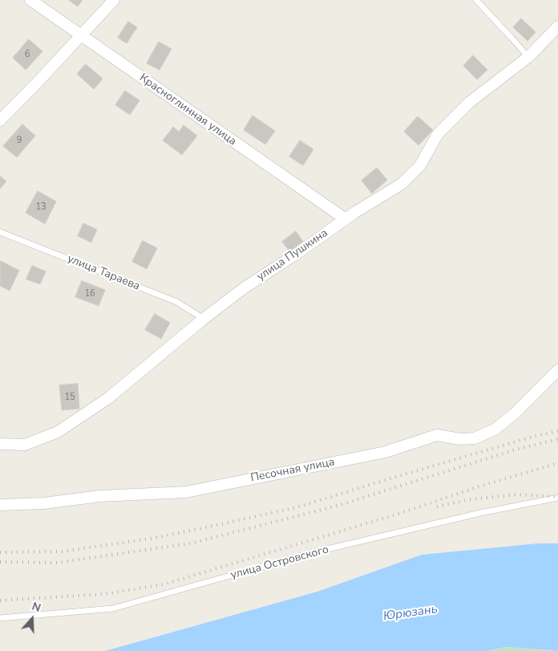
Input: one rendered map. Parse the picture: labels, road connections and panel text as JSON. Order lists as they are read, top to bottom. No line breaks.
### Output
{"streets":{"street":["Красноглинная улица","улица Пушкина","Песочная улица"],"lane":["улица Тараева","улица Островского"]},"crossings":[["Красноглинная улица","улица Пушкина"],["улица Пушкина","улица Тараева"]],"water":["Юрюзань"],"house_numbers":["6","9","13","16","15"],"north":"top"}
